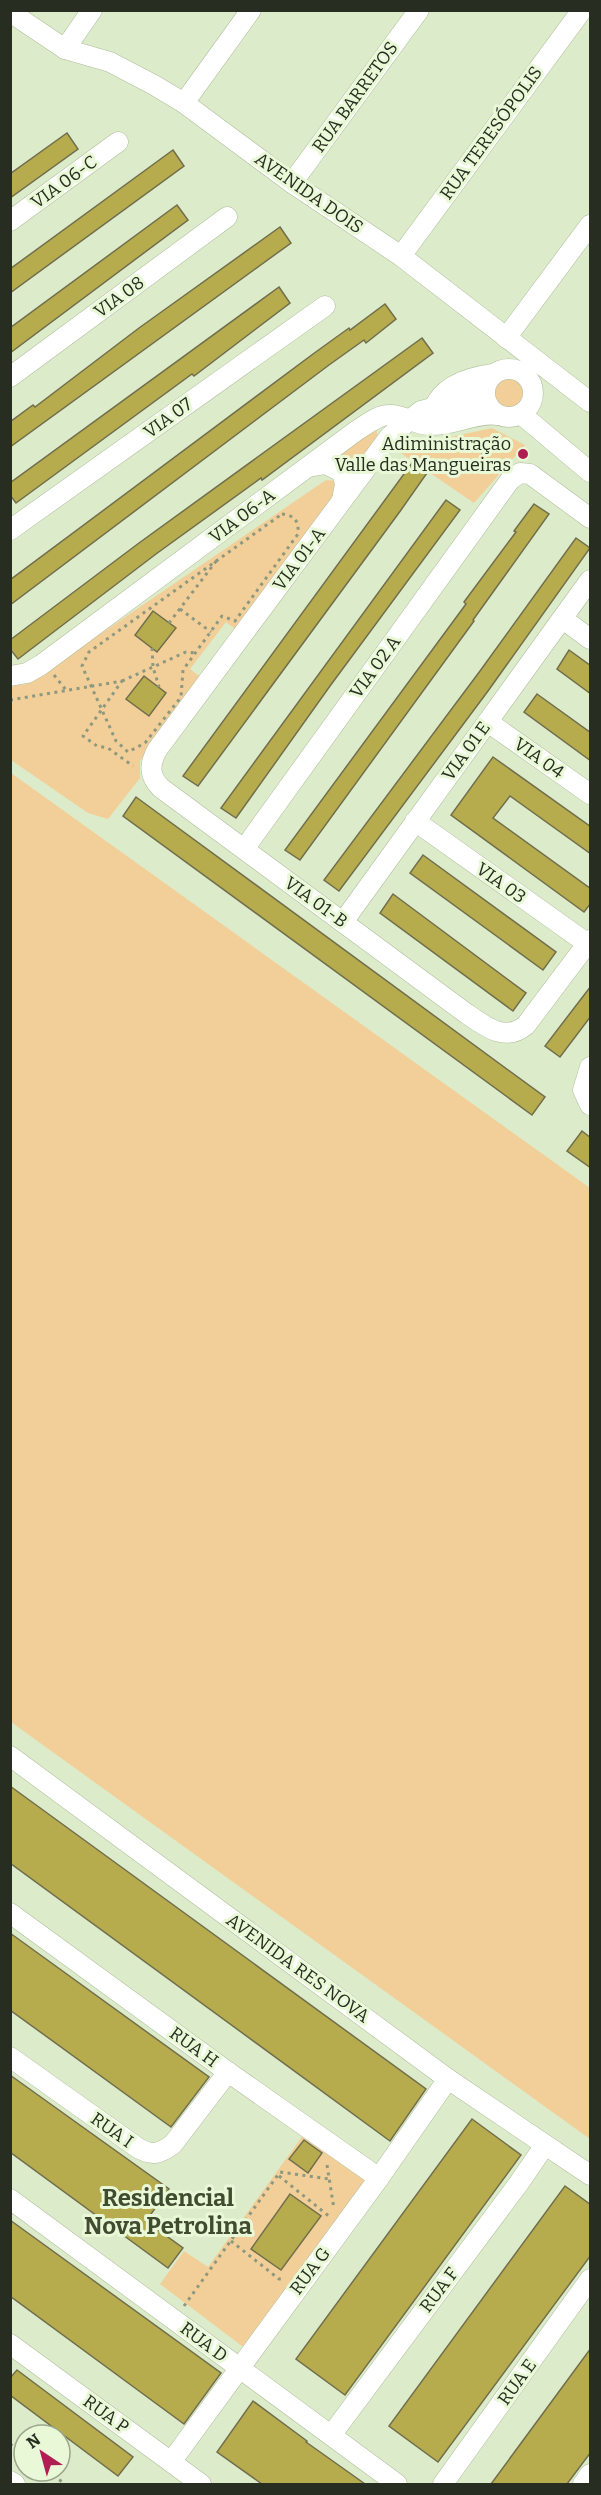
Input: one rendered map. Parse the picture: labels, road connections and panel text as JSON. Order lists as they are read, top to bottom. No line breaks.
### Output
{"streets":{"street":["RUA BARRETOS","RUA TERESÓPOLIS","VIA 06-C","AVENIDA DOIS","VIA 08","VIA 07","VIA 06-A","VIA 01-A","VIA 02 A","VIA 01 E","VIA 04","VIA 03","VIA 01-B","AVENIDA RES NOVA","RUA H","RUA I","RUA G","RUA F","RUA D","RUA E","RUA P"]},"crossings":[["RUA BARRETOS","AVENIDA DOIS"],["RUA TERESÓPOLIS","AVENIDA DOIS"],["VIA 06-A","VIA 01-A"],["VIA 01-A","VIA 01-B"],["VIA 02 A","VIA 01-B"],["VIA 01 E","VIA 04"],["VIA 01 E","VIA 03"],["VIA 01 E","VIA 01-B"],["VIA 03","VIA 01-B"],["AVENIDA RES NOVA","RUA G"],["AVENIDA RES NOVA","RUA F"],["RUA H","RUA I"],["RUA H","RUA G"],["RUA G","RUA D"],["RUA G","RUA P"],["RUA F","RUA D"]],"districts":["Residencial Nova Petrolina"],"places":["Adiministração Valle das Mangueiras"],"north":"top left"}
